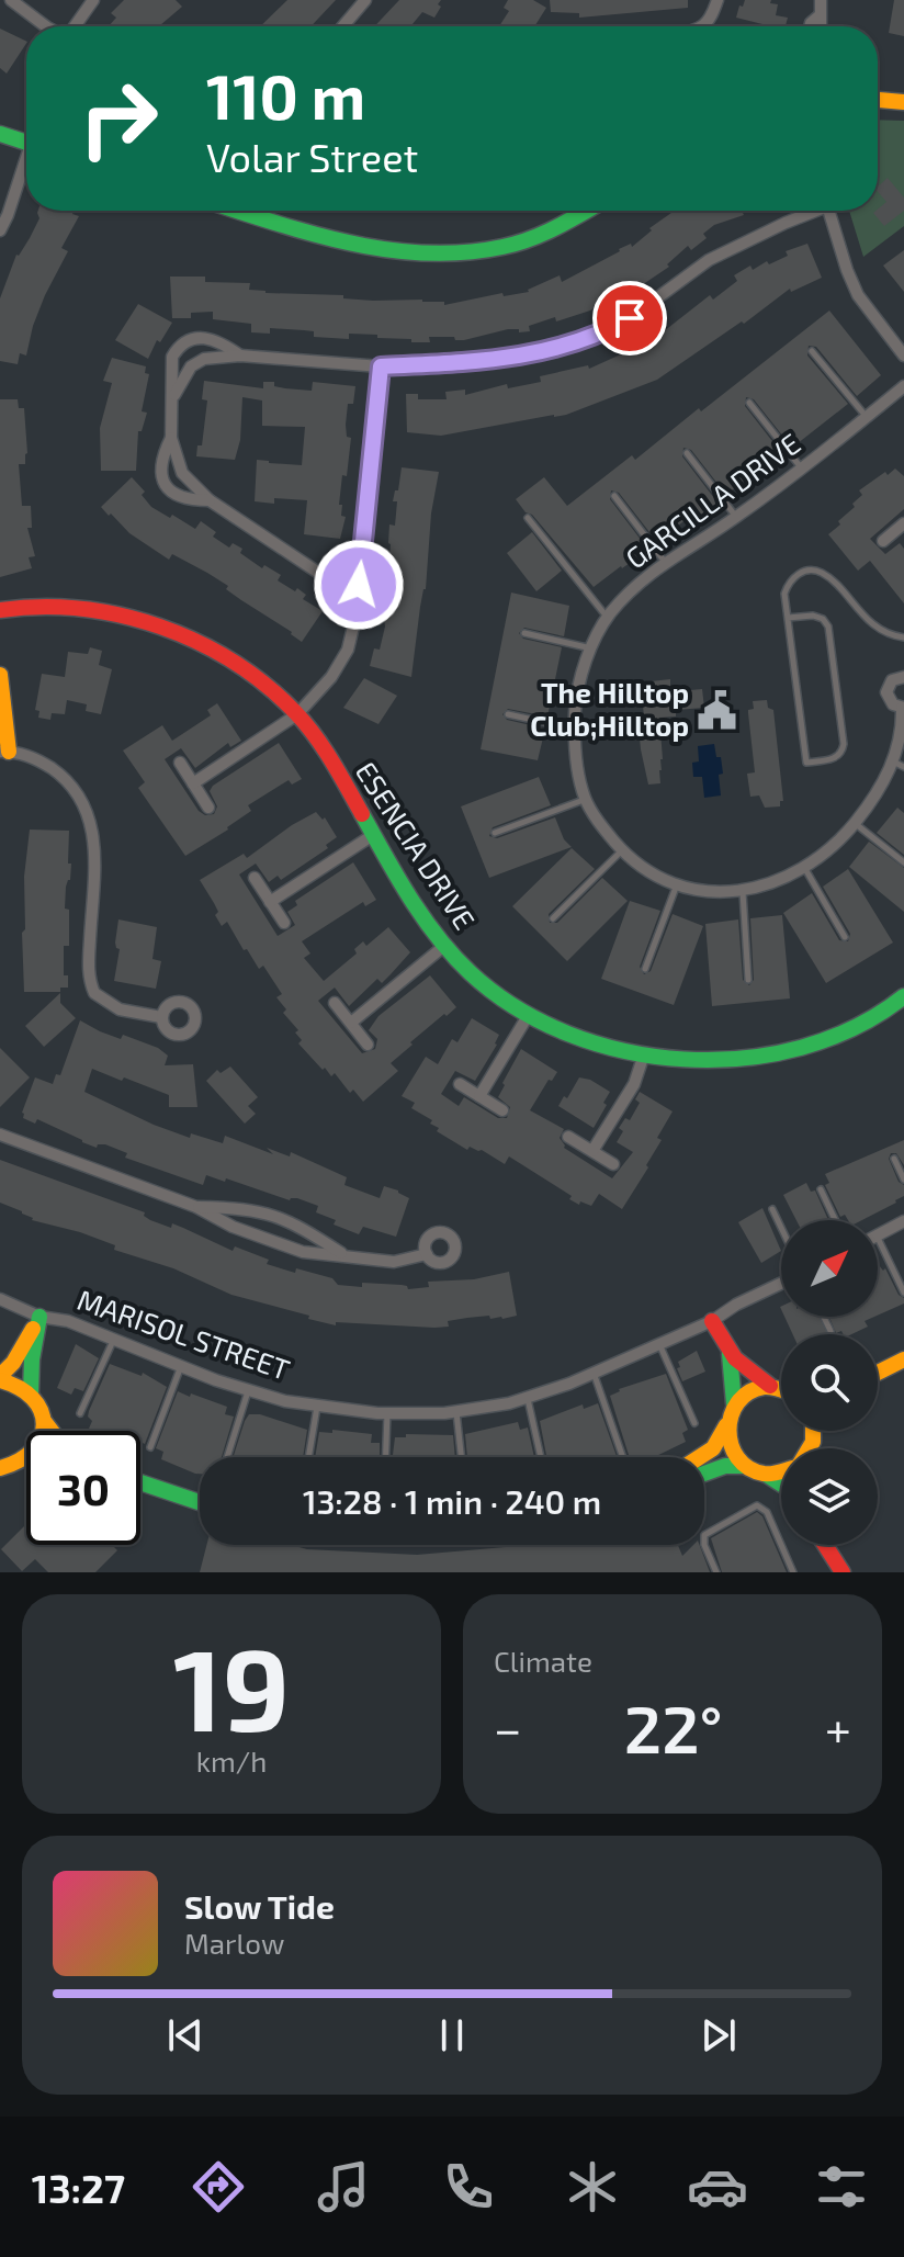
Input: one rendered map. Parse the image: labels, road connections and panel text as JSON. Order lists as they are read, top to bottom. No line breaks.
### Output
{"streets":{"street":["GARCILLA DRIVE","ESENCIA DRIVE","MARISOL STREET"]},"places":{"public building":["The Hilltop Club;Hilltop"]},"north":"top right","page":{"turn":["110 m","Volar Street"],"limit":"30","trip":"13:28 · 1 min · 240 m","tile":[["19","km/h"],"Climate"],"heat":["−","22°","+"],"song":["Slow Tide","Marlow"],"tabs":"13:27"}}
